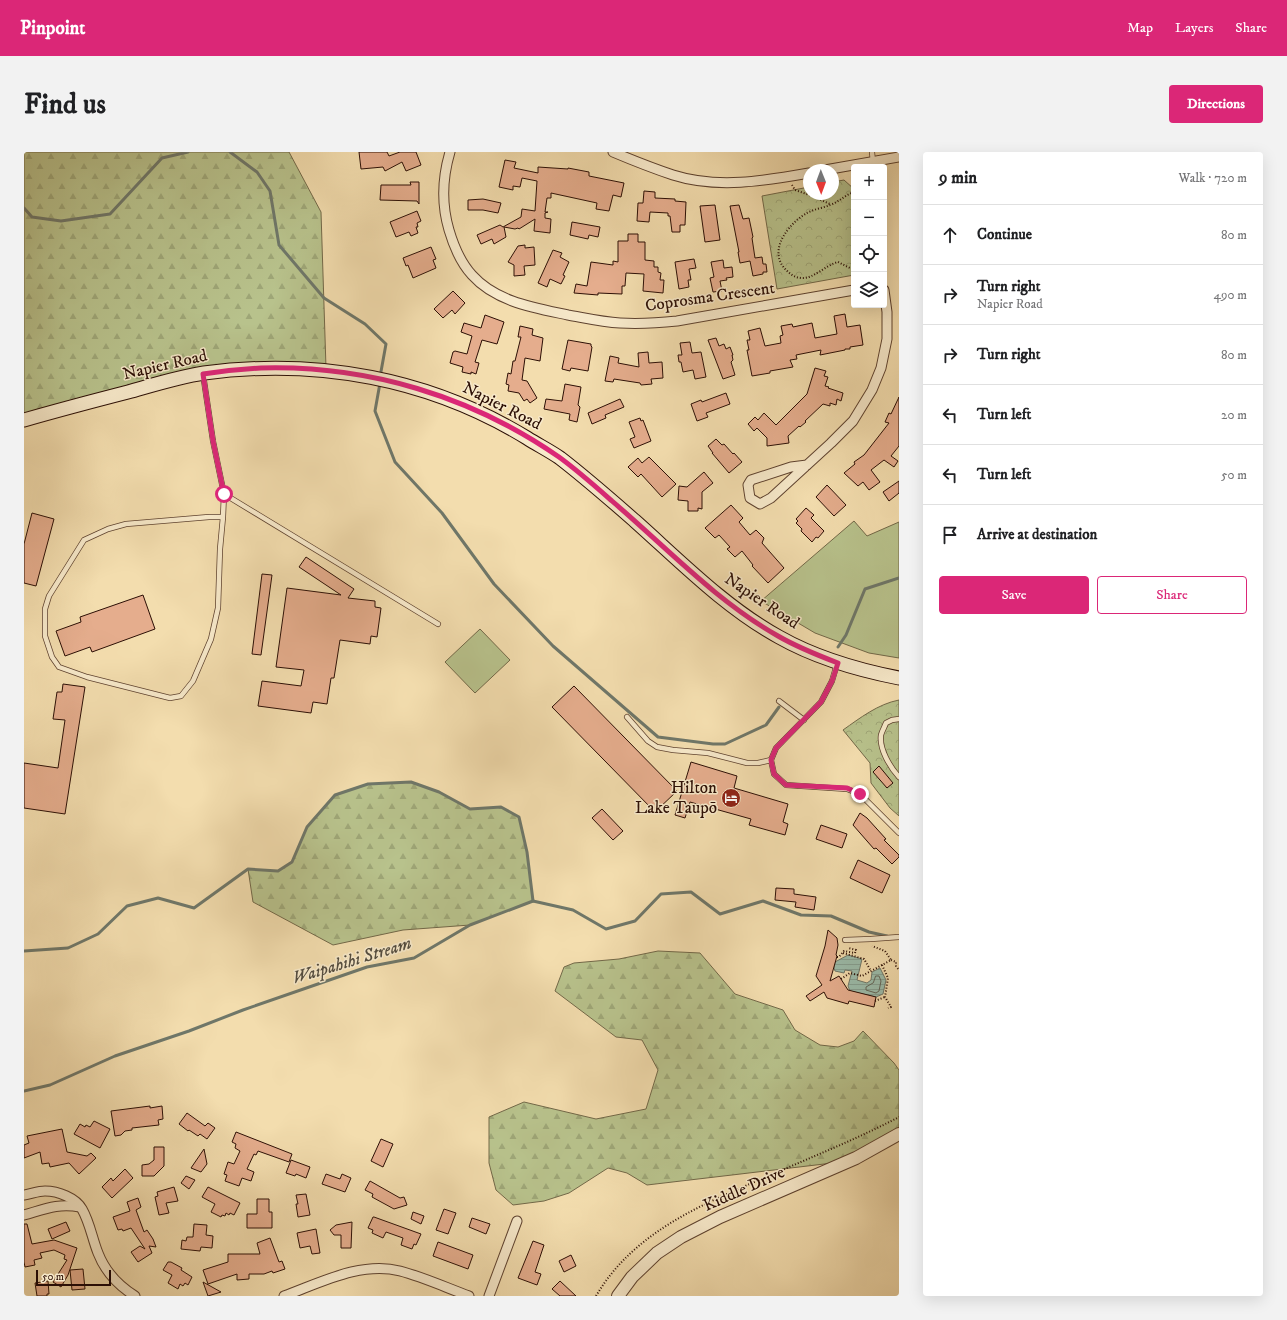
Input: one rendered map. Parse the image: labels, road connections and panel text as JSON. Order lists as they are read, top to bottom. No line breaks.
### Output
{"streets":{"main road":["Napier Road"],"street":["Coprosma Crescent","Kiddle Drive"]},"water":["Waipahihi Stream"],"places":{"hotel":["Hilton Lake Taupō"]},"scale_bar":"50 m","north":"bottom","page":{"header":"Pinpoint","nav":["Map","Layers","Share"],"buttons":["Directions",["Save","Share"]],"title":"Find us","heading":["9 min","Walk · 720 m"],"map_buttons":["+","−"],"list":[["Continue","80 m"],["Turn right","Napier Road","490 m"],["Turn right","80 m"],["Turn left","20 m"],["Turn left","50 m"],"Arrive at destination"],"scale":"50 m"}}
